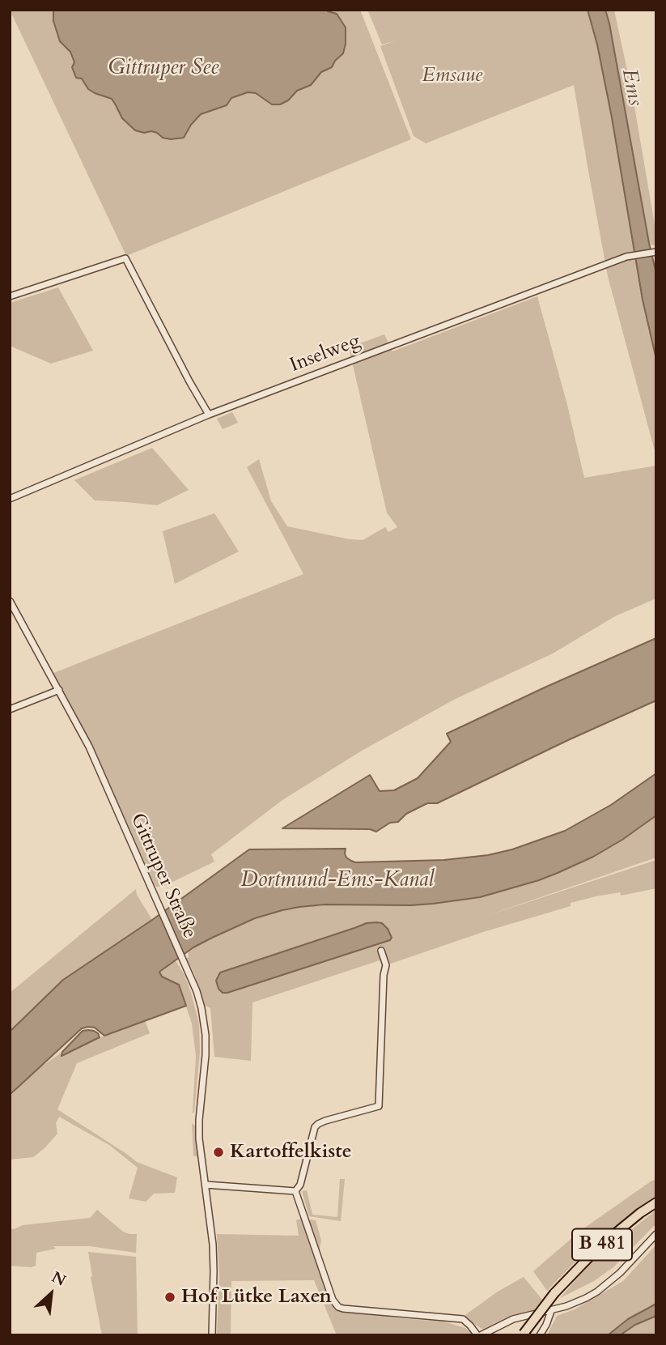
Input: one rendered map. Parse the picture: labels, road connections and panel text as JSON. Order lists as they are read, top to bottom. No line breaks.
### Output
{"streets":{"highway":["B 481"],"street":["Inselweg","Gittruper Straße"]},"water":["Gittruper See","Ems","Dortmund-Ems-Kanal"],"parks":["Emsaue"],"places":["Kartoffelkiste","Hof Lütke Laxen"],"north":"top right"}
